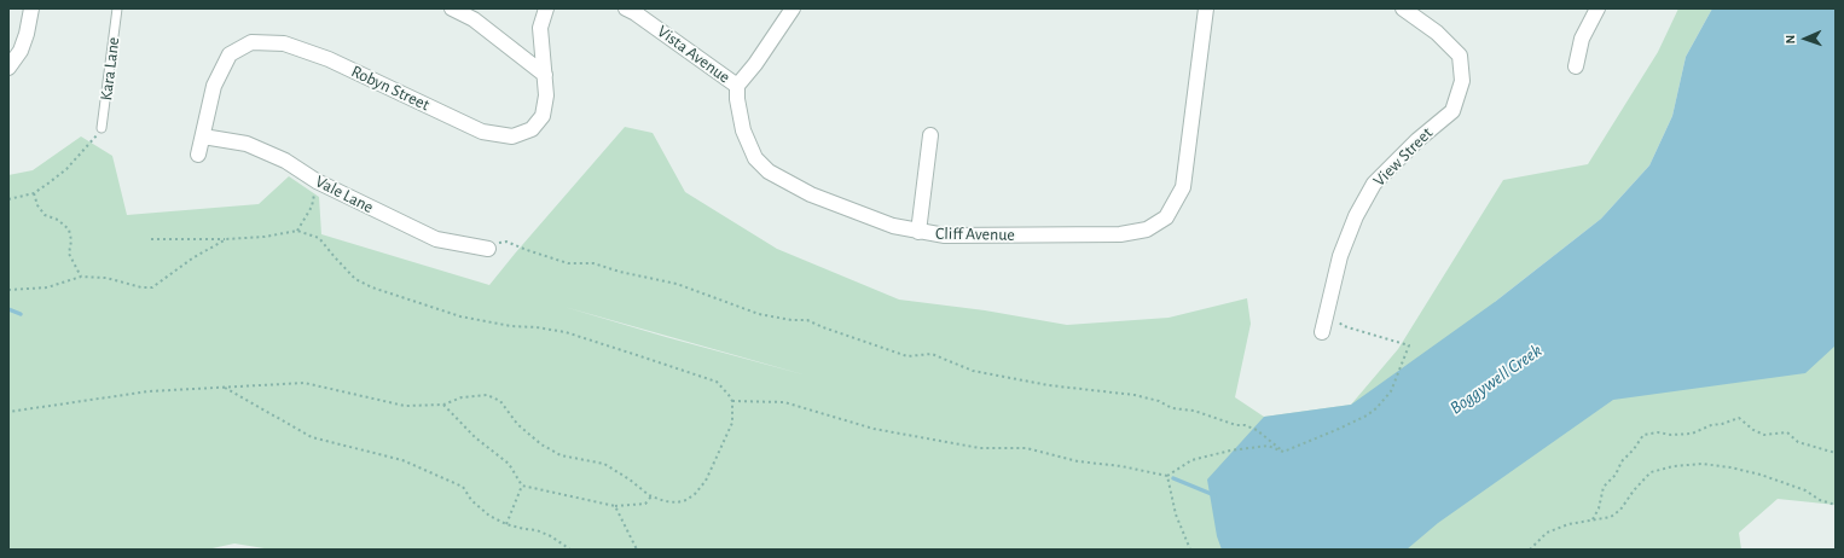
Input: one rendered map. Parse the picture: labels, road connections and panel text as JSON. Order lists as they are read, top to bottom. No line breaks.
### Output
{"streets":{"street":["Vista Avenue","Robyn Street","View Street","Vale Lane","Cliff Avenue"],"lane":["Kara Lane"]},"crossings":[["Vista Avenue","Cliff Avenue"],["Robyn Street","Vale Lane"]],"water":["Boggywell Creek"],"north":"left"}
